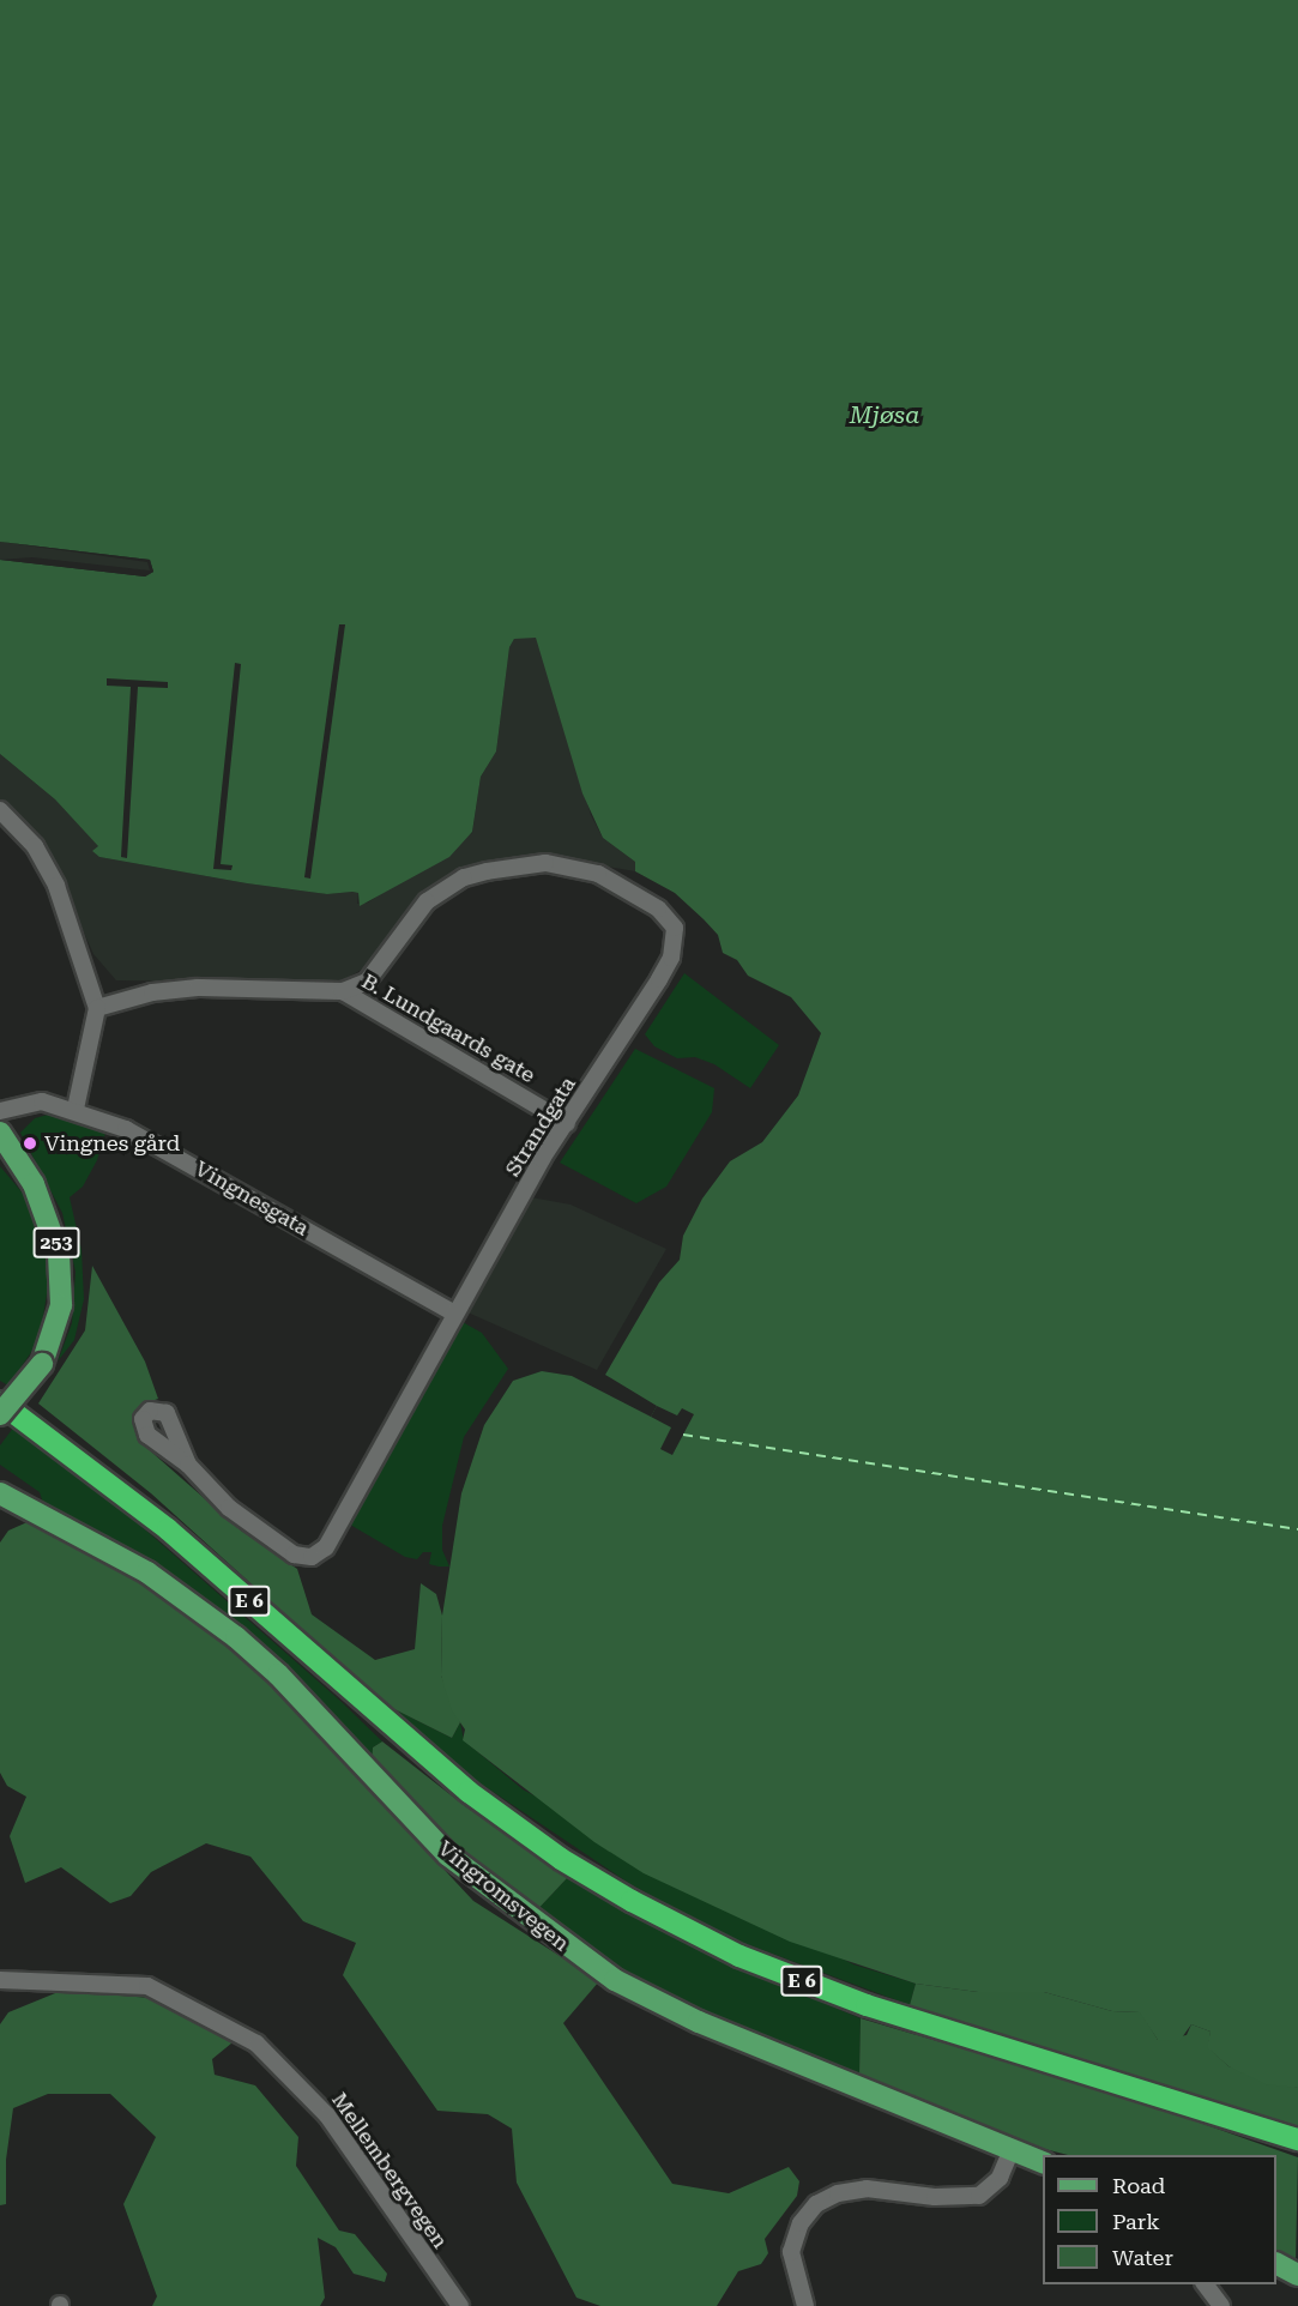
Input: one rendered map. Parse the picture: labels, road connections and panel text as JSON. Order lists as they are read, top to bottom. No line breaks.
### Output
{"streets":{"highway":["E 6"],"main road":["253","Vingromsvegen"],"street":["B. Lundgaards gate","Strandgata","Vingnesgata","Mellembergvegen"]},"crossings":[["B. Lundgaards gate","Strandgata"],["Strandgata","Vingnesgata"]],"water":["Mjøsa"],"places":["Vingnes gård"],"legend":["Road","Park","Water"]}
